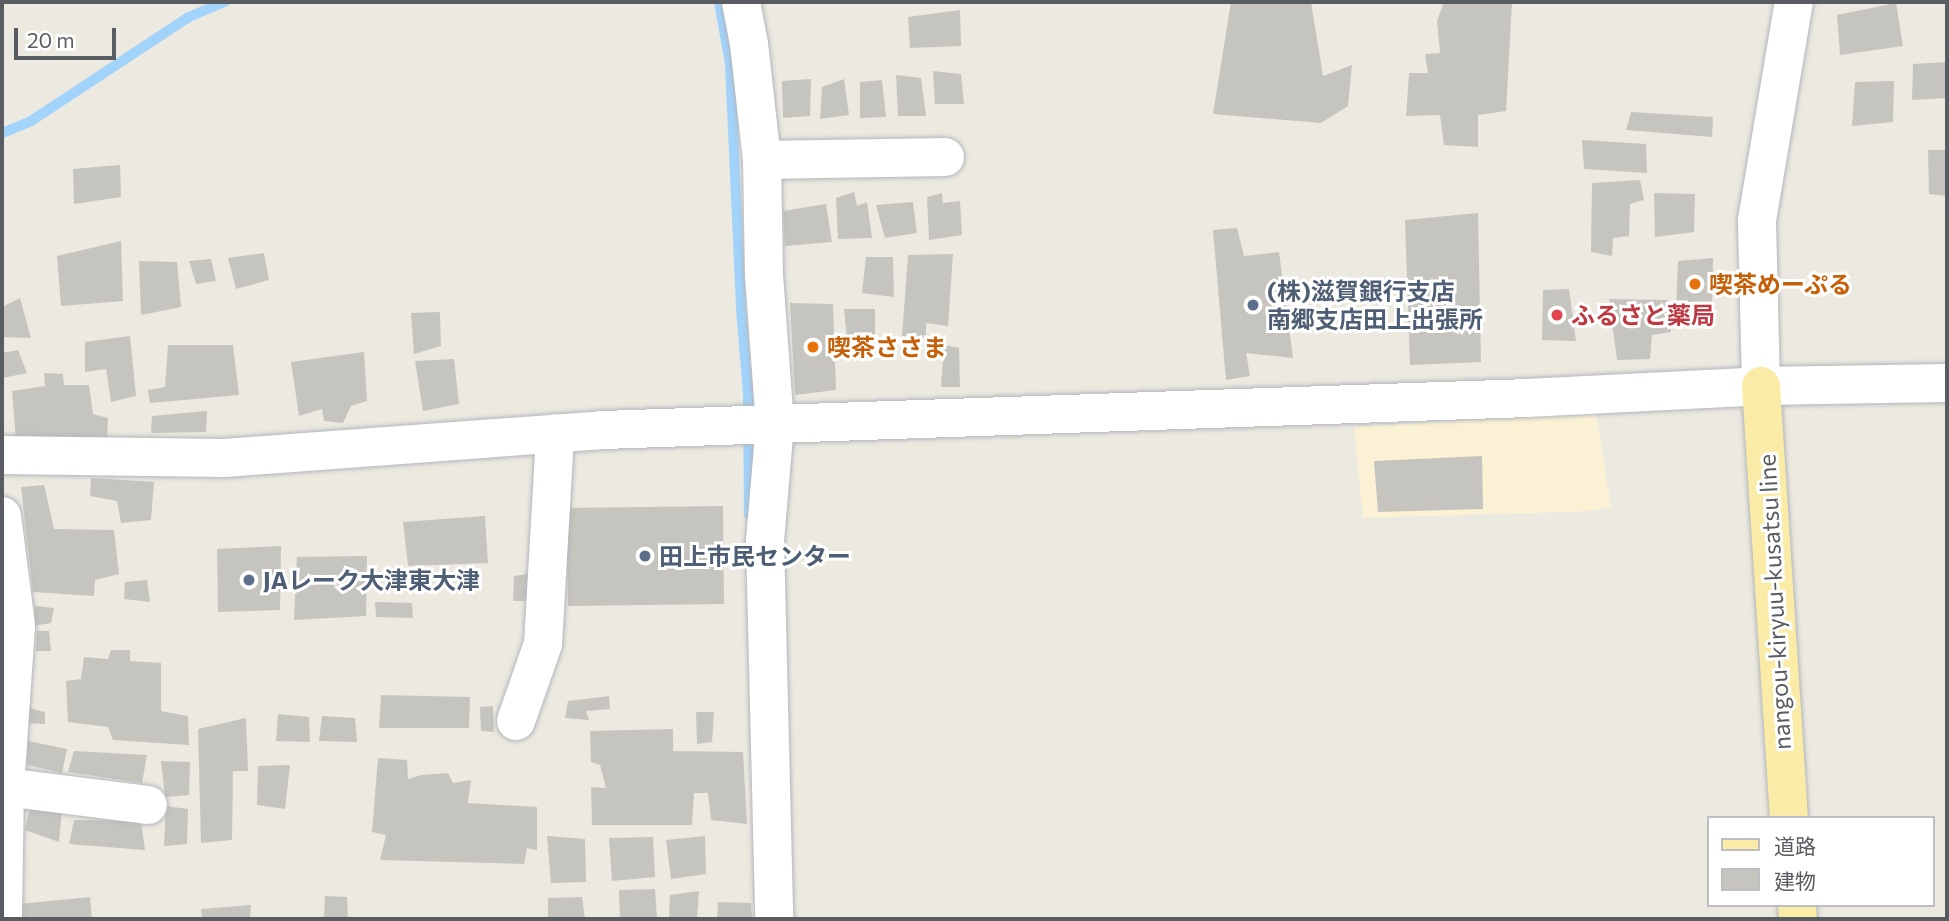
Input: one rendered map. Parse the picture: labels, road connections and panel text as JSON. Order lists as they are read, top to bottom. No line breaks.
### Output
{"streets":{"main road":["nangou-kiryuu-kusatsu line"]},"places":["喫茶めーぷる","(株)滋賀銀行支店 南郷支店田上出張所","ふるさと薬局","喫茶ささま","田上市民センター","JAレーク大津東大津"],"legend":["道路","建物"],"scale_bar":"20 m"}
